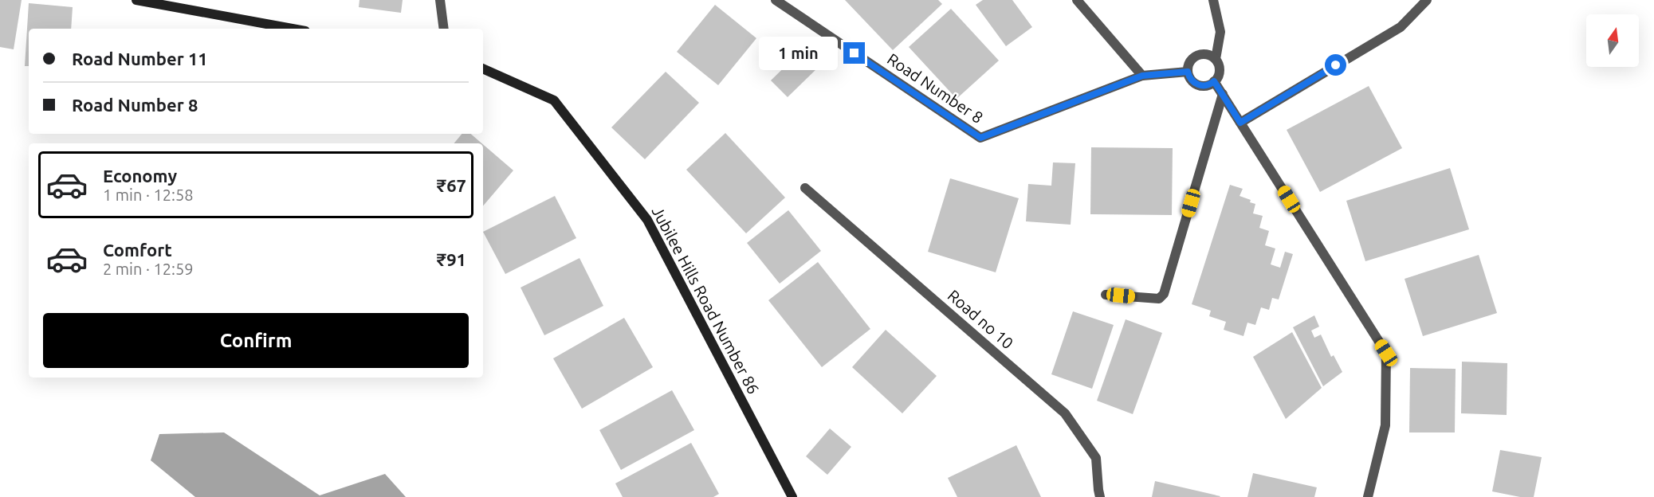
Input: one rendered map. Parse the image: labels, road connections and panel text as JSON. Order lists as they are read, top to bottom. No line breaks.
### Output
{"streets":{"street":["Road Number 8","Jubilee Hills Road Number 86","Road no 10"]},"north":"top","page":{"banner":["Road Number 11","Road Number 8"],"bubble":"1 min","list":[{"name":"Economy","note":"1 min · 12:58","value":"₹67"},{"name":"Comfort","note":"2 min · 12:59","value":"₹91"}],"buttons":"Confirm"}}
